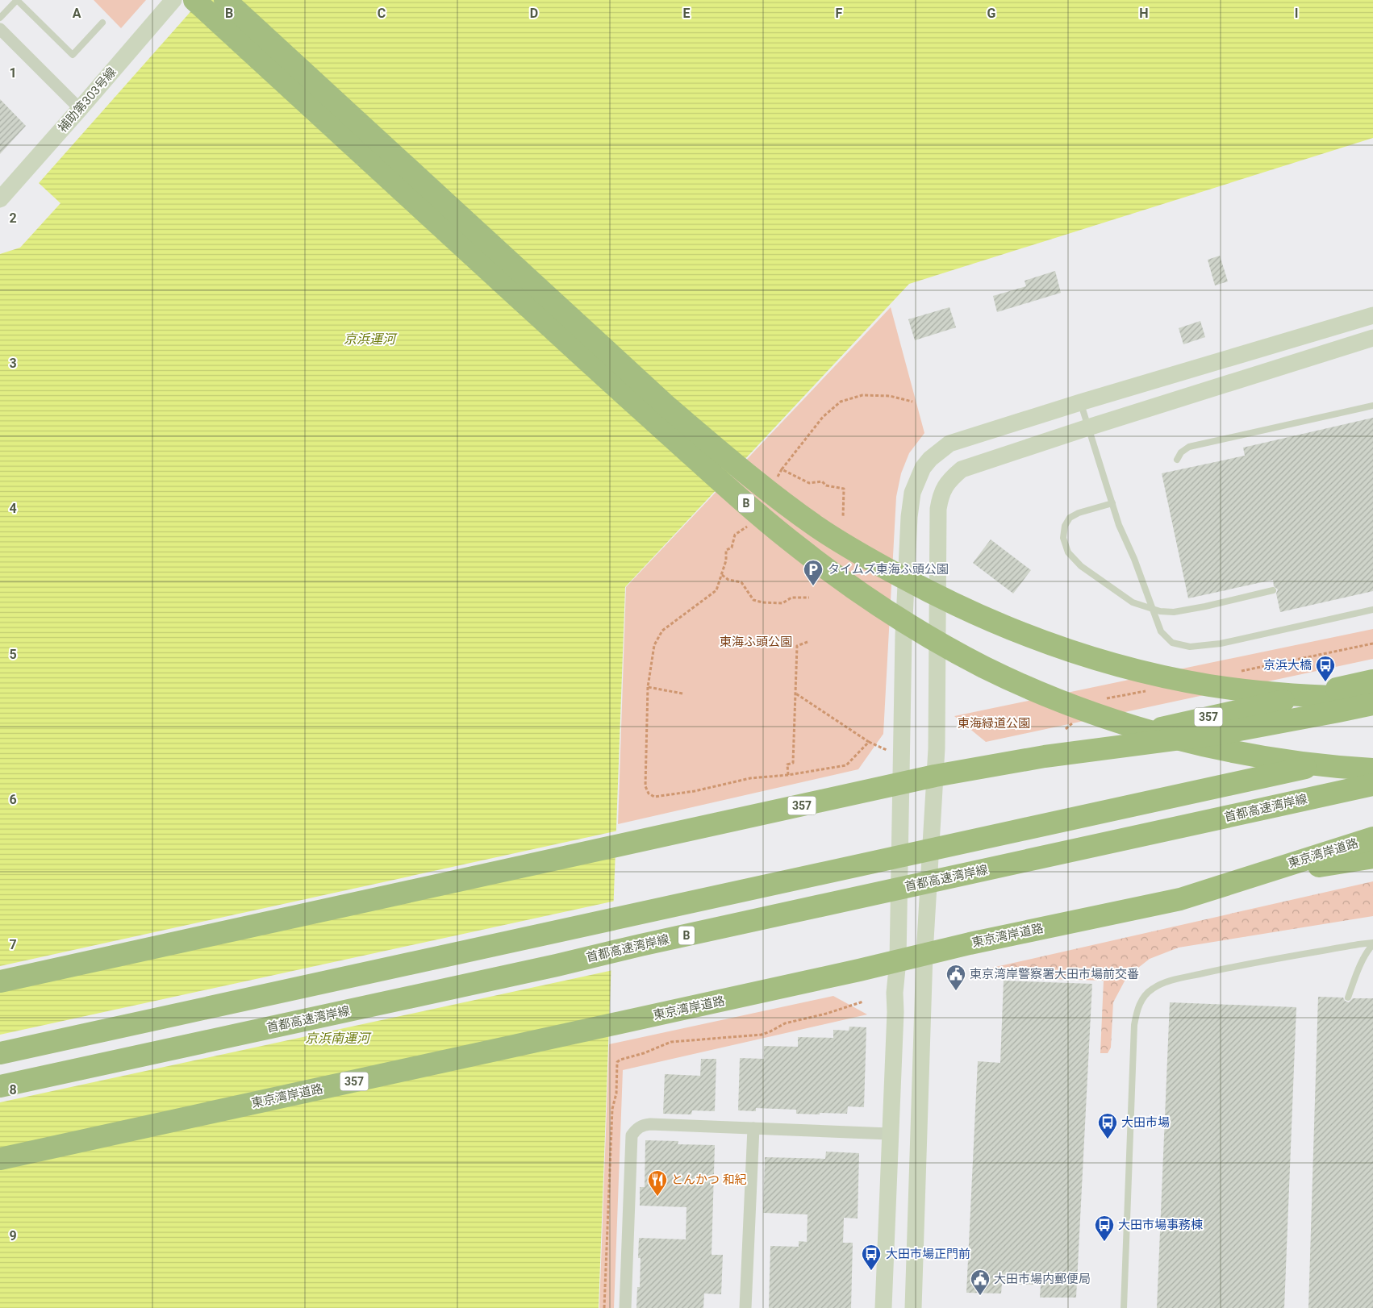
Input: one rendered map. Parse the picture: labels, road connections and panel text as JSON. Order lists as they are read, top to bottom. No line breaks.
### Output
{"streets":{"highway":["B","357","首都高速湾岸線","東京湾岸道路"],"street":["補助第303号線"]},"crossings":[["357","東京湾岸道路"]],"water":["京浜運河","京浜南運河"],"parks":["東海ふ頭公園","東海緑道公園"],"places":{"parking":["タイムズ東海ふ頭公園"],"bus stop":["京浜大橋","大田市場","大田市場事務棟","大田市場正門前"],"public building":["東京湾岸警察署大田市場前交番","大田市場内郵便局"],"restaurant":["とんかつ 和紀"]},"grid":{"columns":["A","B","C","D","E","F","G","H","I"],"rows":["1","2","3","4","5","6","7","8","9"]}}
